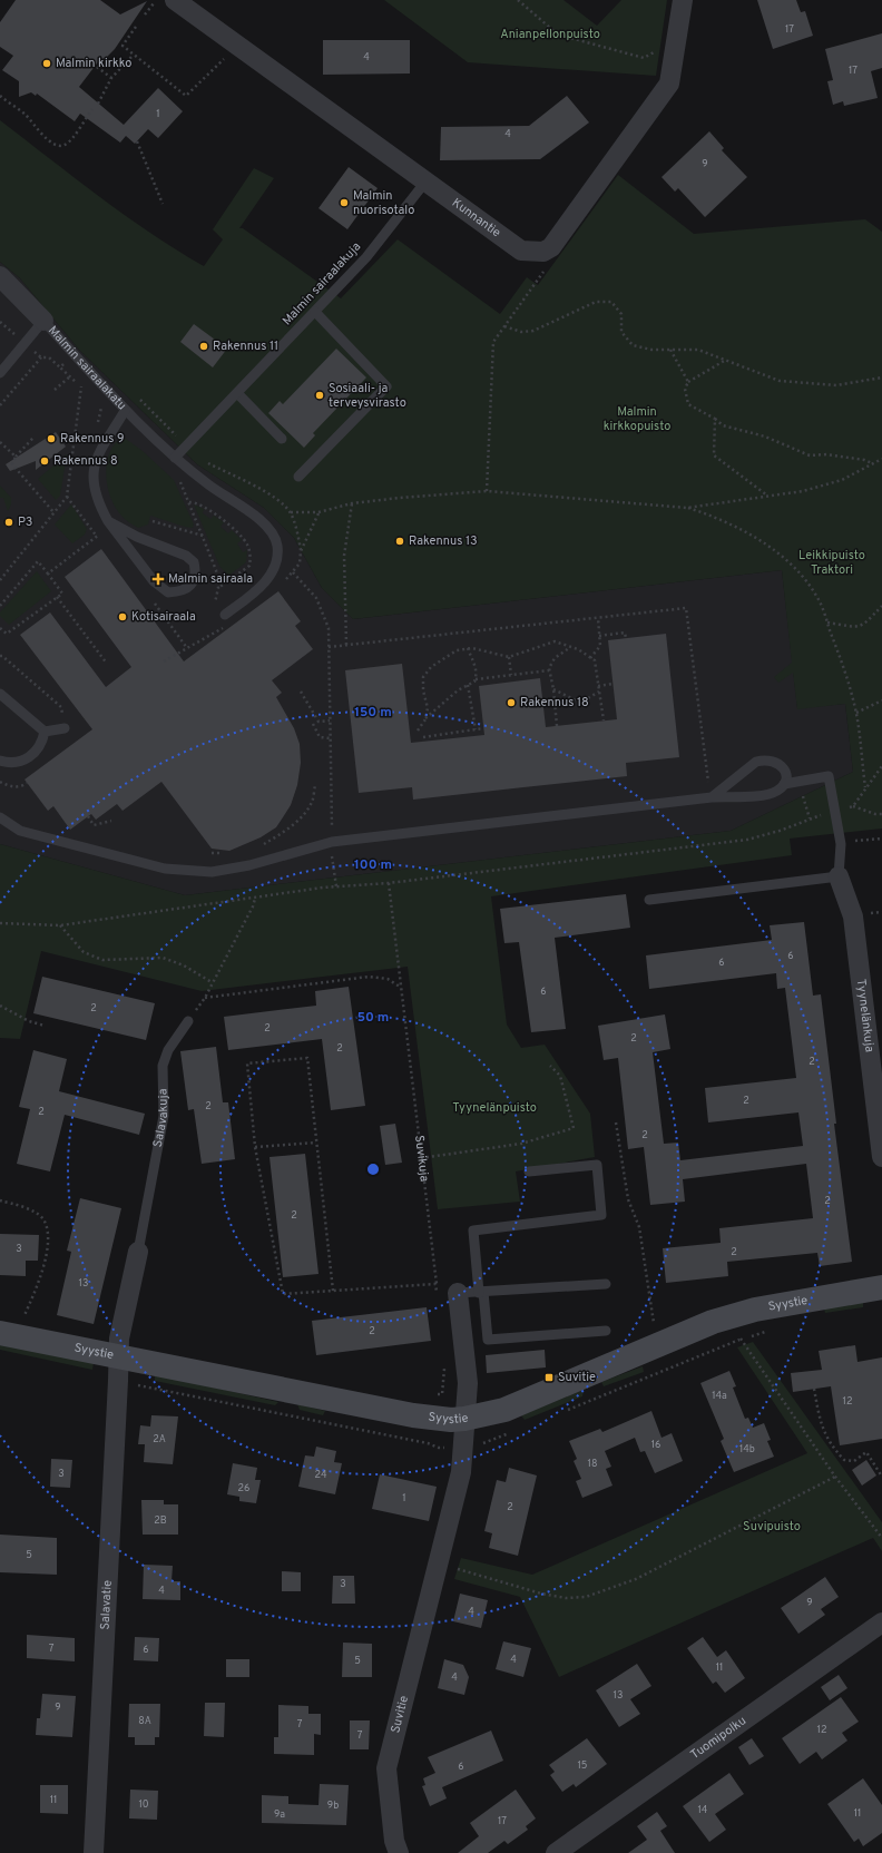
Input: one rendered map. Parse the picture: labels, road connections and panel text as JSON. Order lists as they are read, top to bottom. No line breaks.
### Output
{"streets":{"street":["Kunnantie","Malmin sairaalakatu","Tyynelänkuja","Salavakuja","Syystie","Salavatie","Suvitie","Tuomipolku"],"lane":["Malmin sairaalakuja"],"path":["Suvikuja"]},"crossings":[["Kunnantie","Malmin sairaalakuja"],["Salavakuja","Syystie"],["Salavakuja","Salavatie"],["Syystie","Salavatie"],["Syystie","Suvitie"]],"parks":["Anianpellonpuisto","Malmin kirkkopuisto","Leikkipuisto Traktori","Tyynelänpuisto","Suvipuisto"],"places":{"other":["Malmin kirkko","Malmin nuorisotalo","Rakennus 11","Sosiaali- ja terveysvirasto","Rakennus 9","Rakennus 8","P3","Rakennus 13","Kotisairaala","Rakennus 18"],"health":["Malmin sairaala"],"transit":["Suvitie"]},"house_numbers":["17","4","17","1","4","9","6","6","6","2","2","2","2","2","2","2","2","2","2","2","3","2","13","2","14a","12","2A","16","14b","18","3","24","26","1","2","2B","5","3","4","9","4","7","6","4","5","11","4","13","9","8A","7","12","7","15","6","11","10","9b","14","11","9a","17"],"rings":["150 m","100 m","50 m"]}
